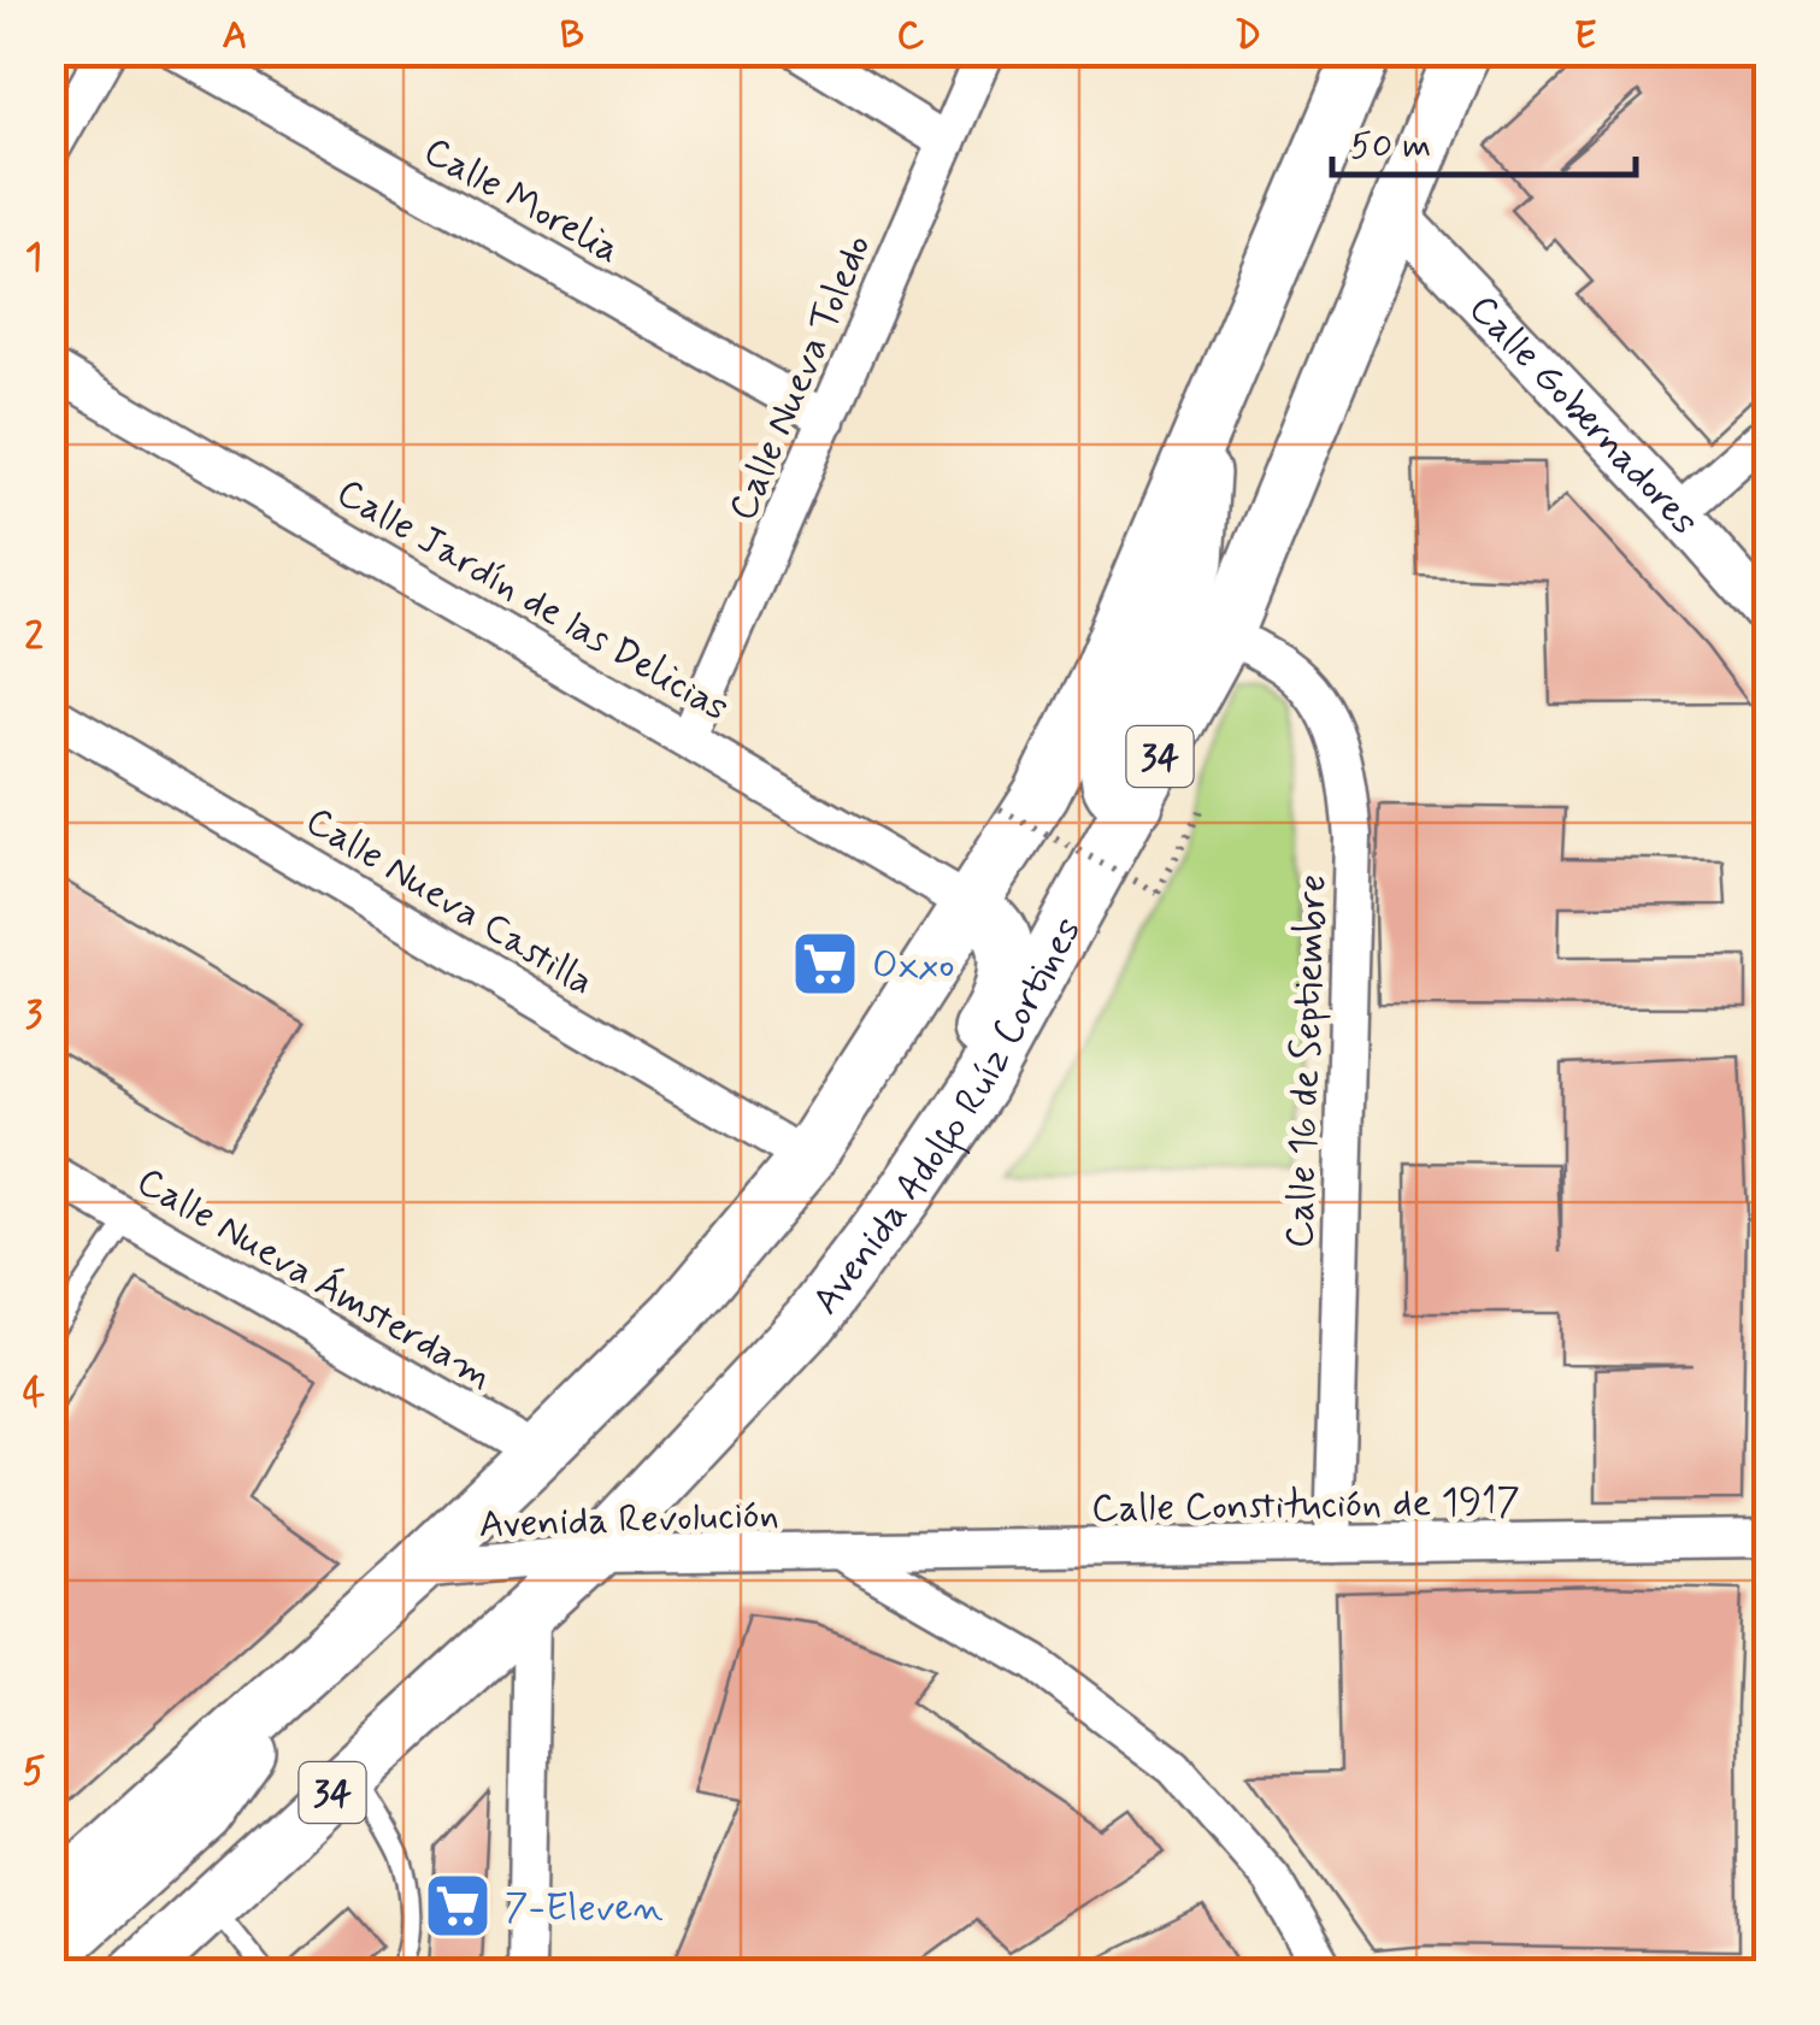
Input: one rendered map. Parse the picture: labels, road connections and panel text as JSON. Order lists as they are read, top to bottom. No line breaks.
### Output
{"streets":{"main road":["34","Avenida Adolfo Ruíz Cortines"],"street":["Calle Morelia","Calle Nueva Toledo","Calle Gobernadores","Calle Jardín de las Delicias","Calle Nueva Castilla","Calle 16 de Septiembre","Calle Nueva Ámsterdam","Calle Constitución de 1917","Avenida Revolución"]},"crossings":[["Calle Morelia","Calle Nueva Toledo"],["Calle Nueva Toledo","Calle Jardín de las Delicias"],["Calle Gobernadores","Avenida Adolfo Ruíz Cortines"],["Calle Jardín de las Delicias","34"],["34","Calle Nueva Castilla"],["34","Calle Nueva Ámsterdam"],["34","Avenida Revolución"],["Calle 16 de Septiembre","Avenida Adolfo Ruíz Cortines"],["Calle 16 de Septiembre","Calle Constitución de 1917"],["Avenida Adolfo Ruíz Cortines","Avenida Revolución"],["Calle Constitución de 1917","Avenida Revolución"]],"places":{"supermarket":["Oxxo","7-Eleven"]},"scale_bar":"50 m","grid":{"columns":["A","B","C","D","E"],"rows":["1","2","3","4","5"]}}
